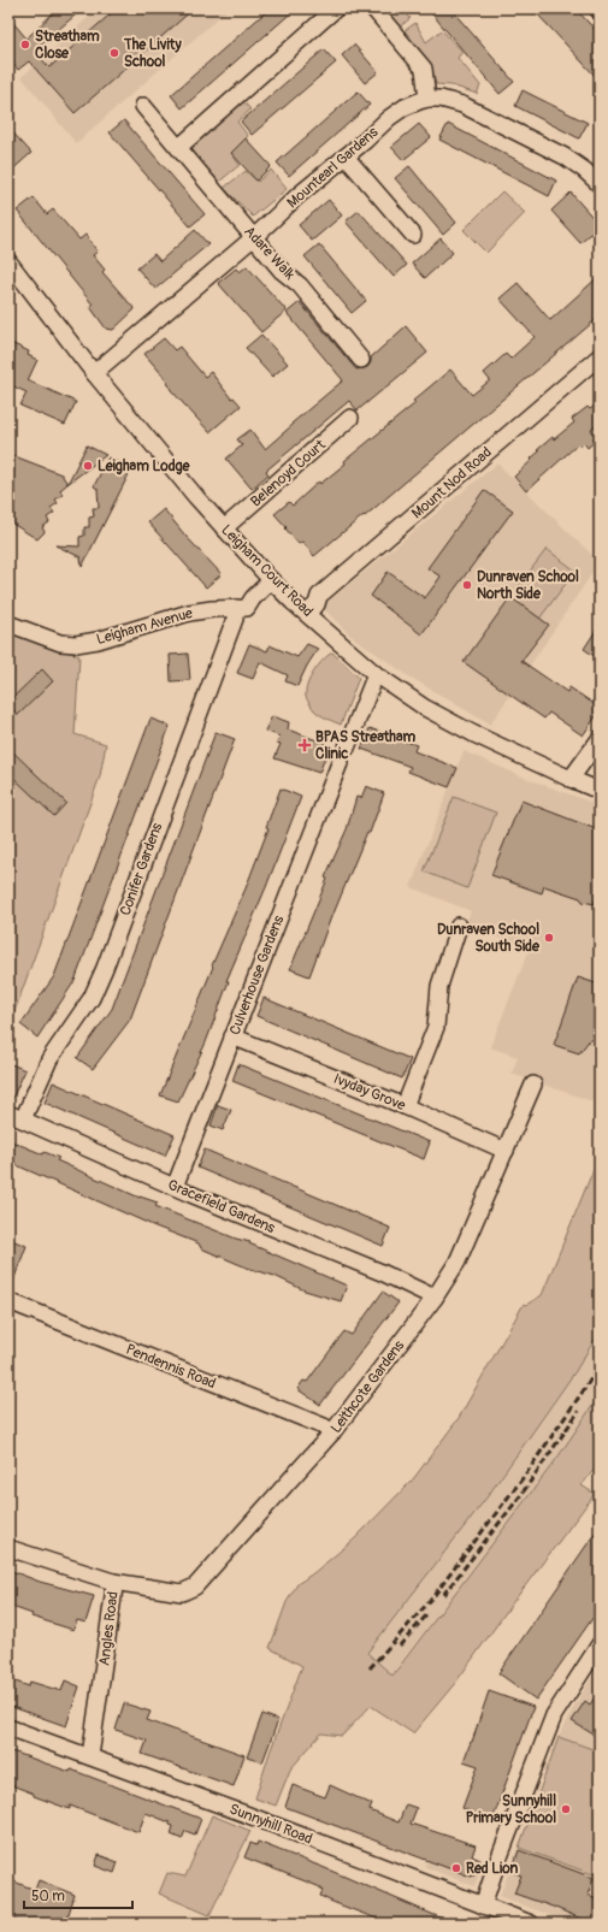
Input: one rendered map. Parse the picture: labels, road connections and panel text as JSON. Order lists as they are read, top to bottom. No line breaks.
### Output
{"streets":{"street":["Mountearl Gardens","Adare Walk","Belenoyd Court","Mount Nod Road","Leigham Court Road","Leigham Avenue","Conifer Gardens","Culverhouse Gardens","Ivyday Grove","Gracefield Gardens","Pendennis Road","Leithcote Gardens","Angles Road","Sunnyhill Road"]},"crossings":[["Mountearl Gardens","Adare Walk"],["Mountearl Gardens","Leigham Court Road"],["Belenoyd Court","Leigham Court Road"],["Mount Nod Road","Leigham Court Road"],["Leigham Avenue","Conifer Gardens"],["Conifer Gardens","Gracefield Gardens"],["Culverhouse Gardens","Ivyday Grove"],["Culverhouse Gardens","Gracefield Gardens"],["Ivyday Grove","Leithcote Gardens"],["Gracefield Gardens","Leithcote Gardens"],["Pendennis Road","Leithcote Gardens"],["Leithcote Gardens","Angles Road"],["Angles Road","Sunnyhill Road"]],"places":{"other":["Streatham Close","The Livity School","Leigham Lodge","Dunraven School North Side","Dunraven School South Side","Sunnyhill Primary School","Red Lion"],"health":["BPAS Streatham Clinic"]},"scale_bar":"50 m"}
